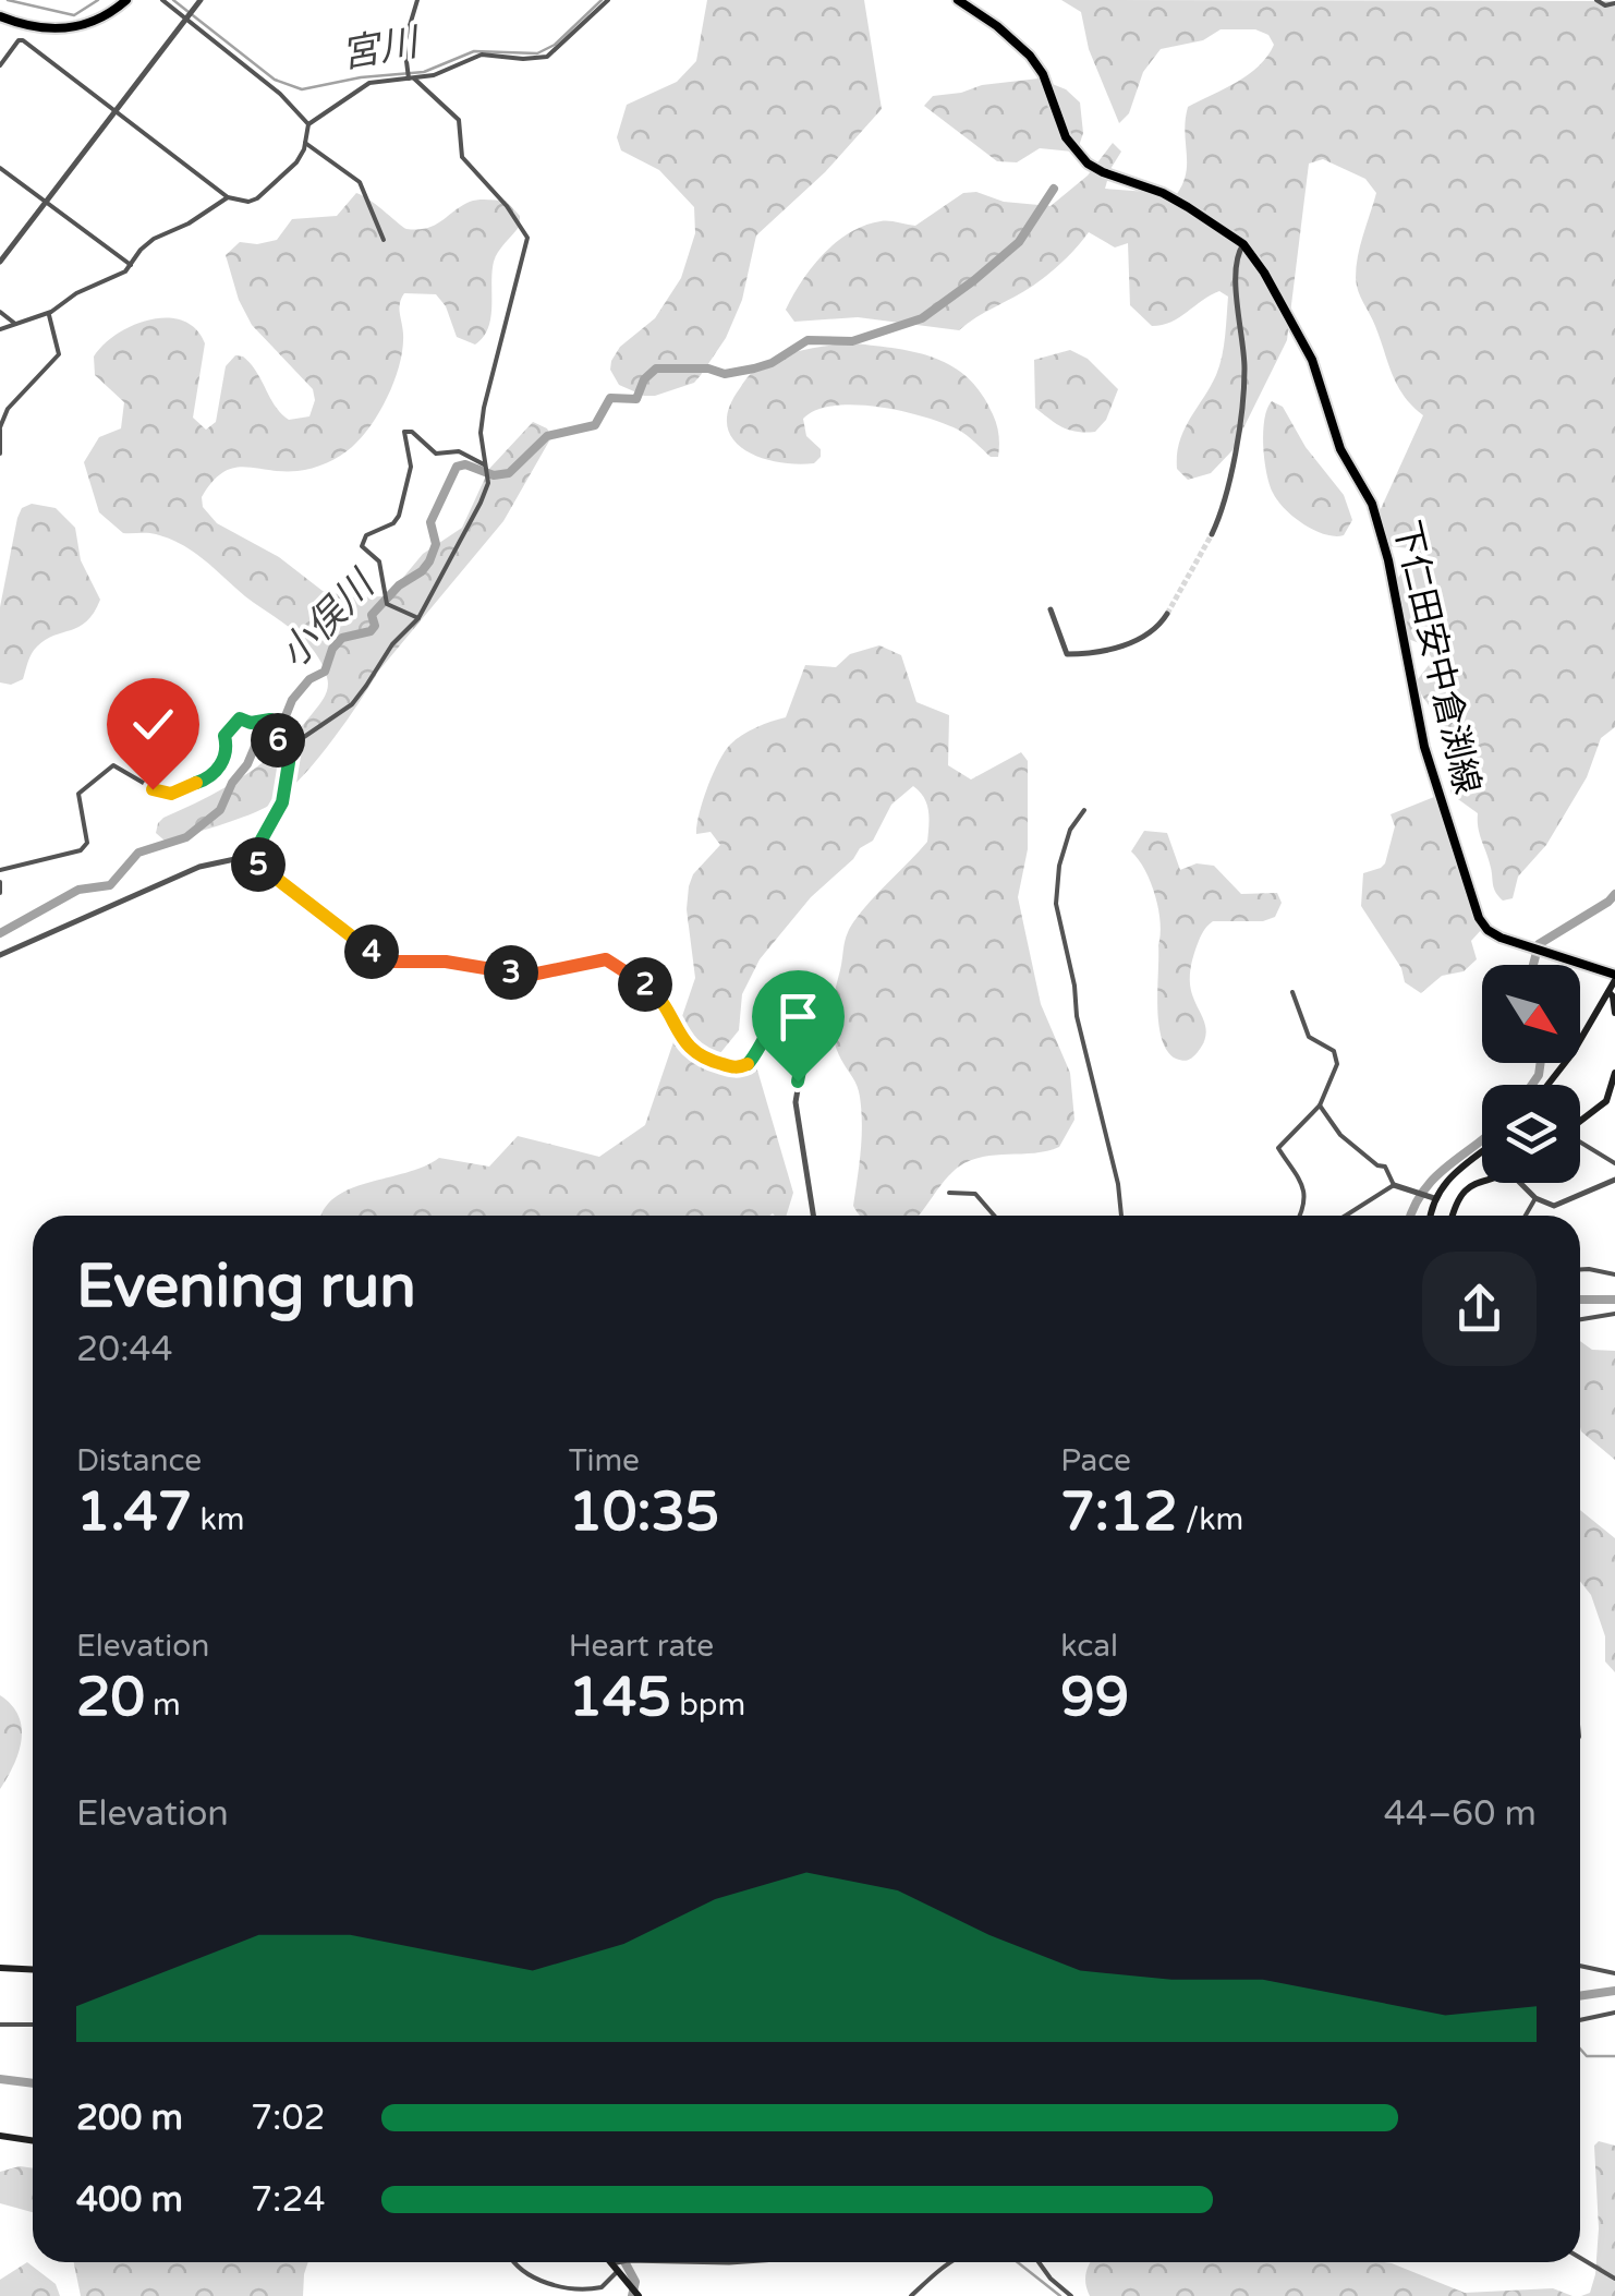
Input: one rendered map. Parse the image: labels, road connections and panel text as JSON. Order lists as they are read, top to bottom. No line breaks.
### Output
{"streets":{"main road":["下仁田安中倉渕線"]},"water":["宮川","小俣川"],"north":"bottom right","page":{"pins":["6","5","4","3","2"],"heading":["Evening run","20:44"],"stats":[["Distance","1.47 km"],["Time","10:35"],["Pace","7:12 /km"],["Elevation","20 m"],["Heart rate","145 bpm"],["kcal","99"]],"chart":["Elevation","44–60 m"],"list":[{"name":"200 m","note":"7:02"},{"name":"400 m","note":"7:24"}]}}
